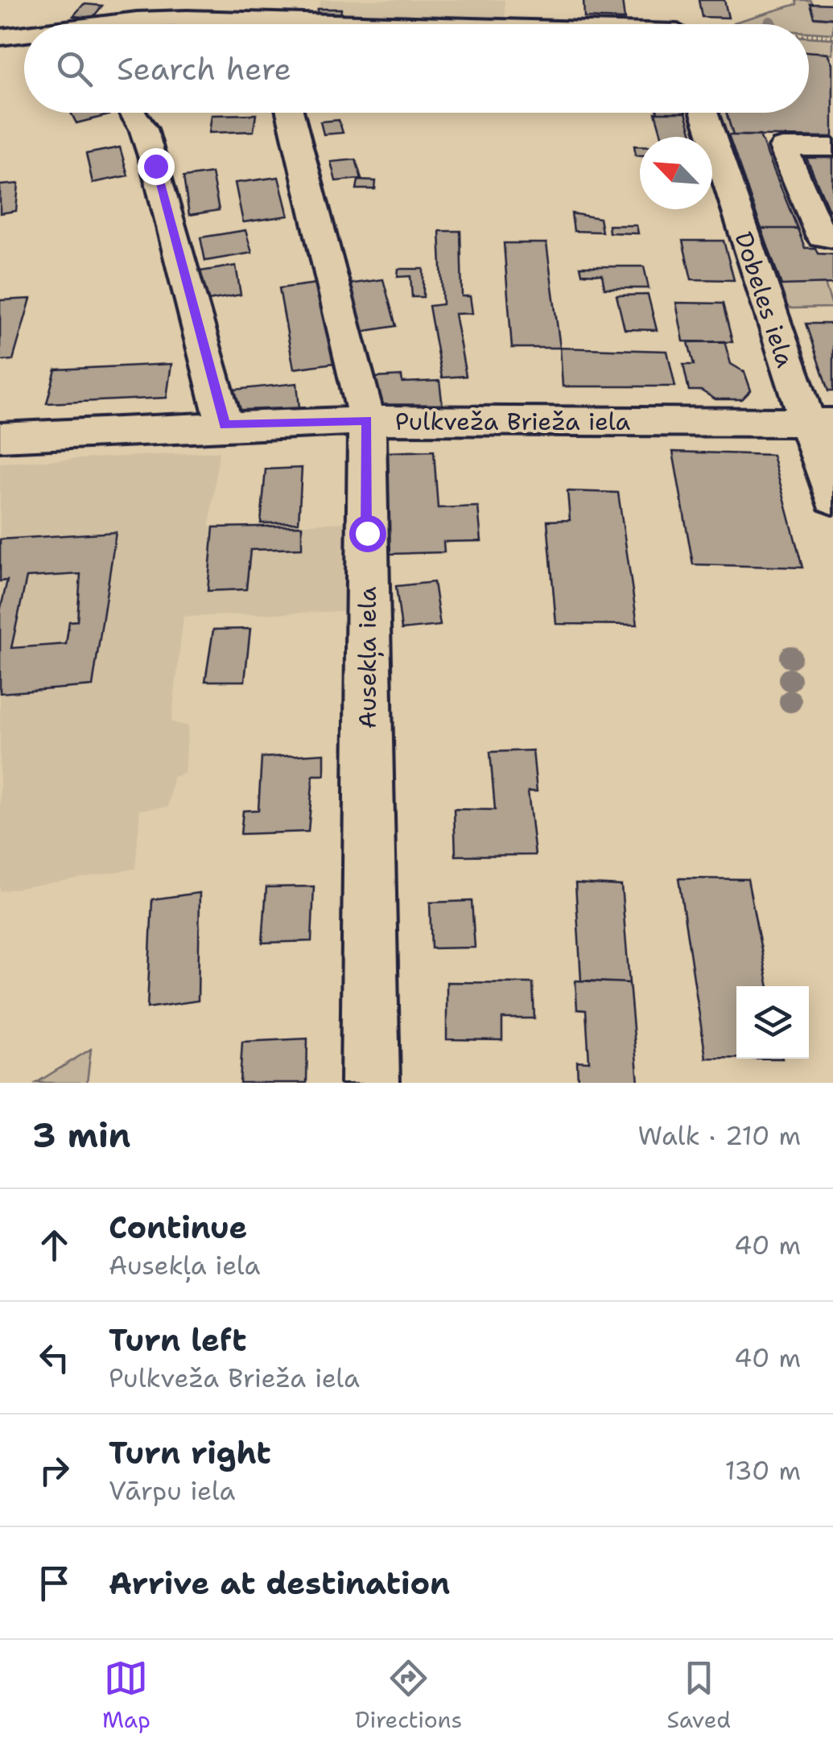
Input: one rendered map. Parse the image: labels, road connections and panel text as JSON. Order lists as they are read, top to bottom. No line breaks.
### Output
{"streets":{"street":["Dobeles iela","Pulkveža Brieža iela","Ausekļa iela"]},"crossings":[["Dobeles iela","Pulkveža Brieža iela"],["Pulkveža Brieža iela","Ausekļa iela"]],"north":"top left","page":{"search":"Search here","heading":["3 min","Walk · 210 m"],"list":[["Continue","Ausekļa iela","40 m"],["Turn left","Pulkveža Brieža iela","40 m"],["Turn right","Vārpu iela","130 m"],"Arrive at destination"],"nav":["Map","Directions","Saved"]}}
